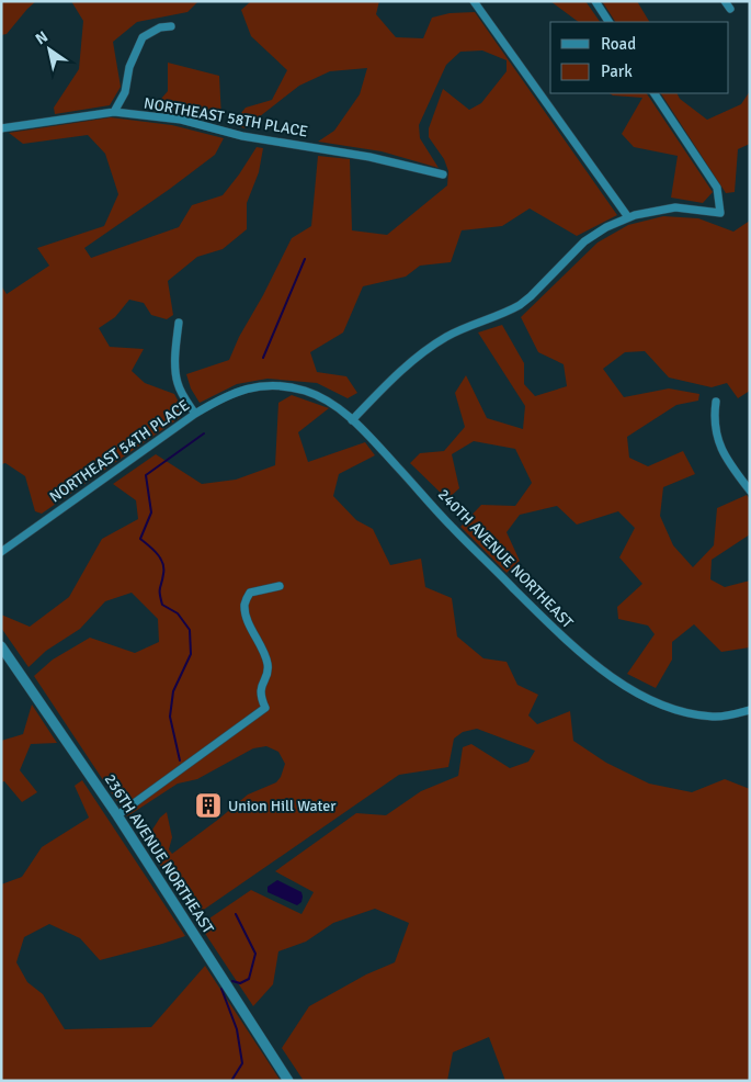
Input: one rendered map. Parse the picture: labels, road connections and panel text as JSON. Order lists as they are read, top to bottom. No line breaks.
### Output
{"streets":{"street":["NORTHEAST 58TH PLACE","NORTHEAST 54TH PLACE","240TH AVENUE NORTHEAST","236TH AVENUE NORTHEAST"]},"crossings":[["NORTHEAST 54TH PLACE","240TH AVENUE NORTHEAST"]],"places":{"building":["Union Hill Water"]},"legend":["Road","Park"],"north":"top left"}
